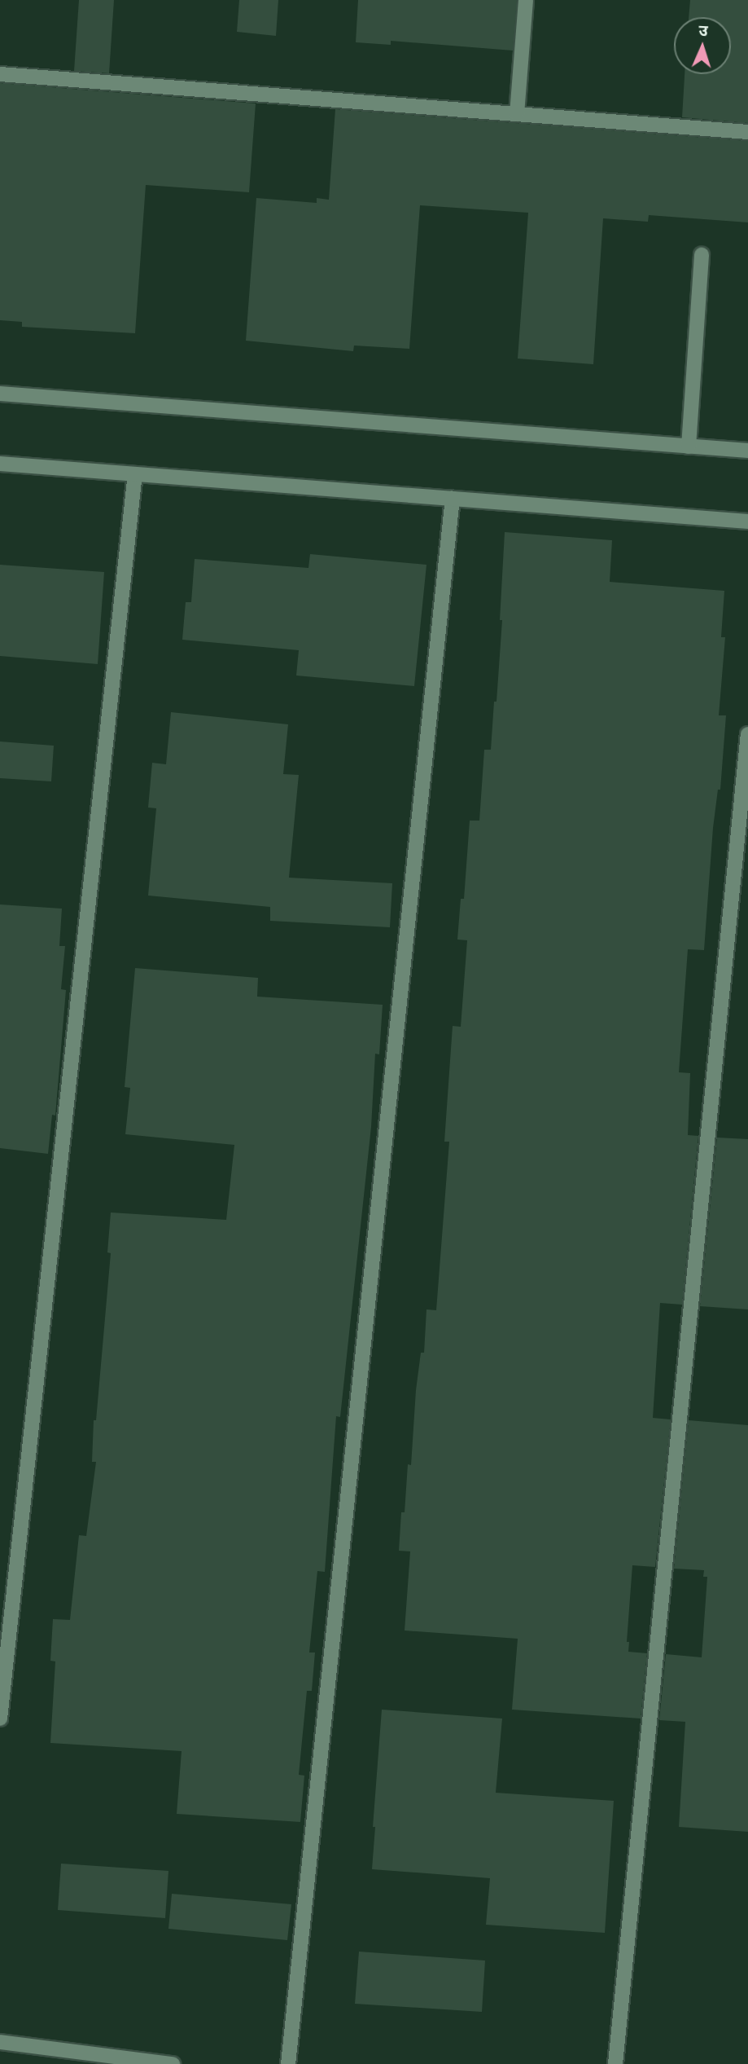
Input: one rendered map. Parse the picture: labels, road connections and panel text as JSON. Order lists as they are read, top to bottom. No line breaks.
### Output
{"north":"top"}
